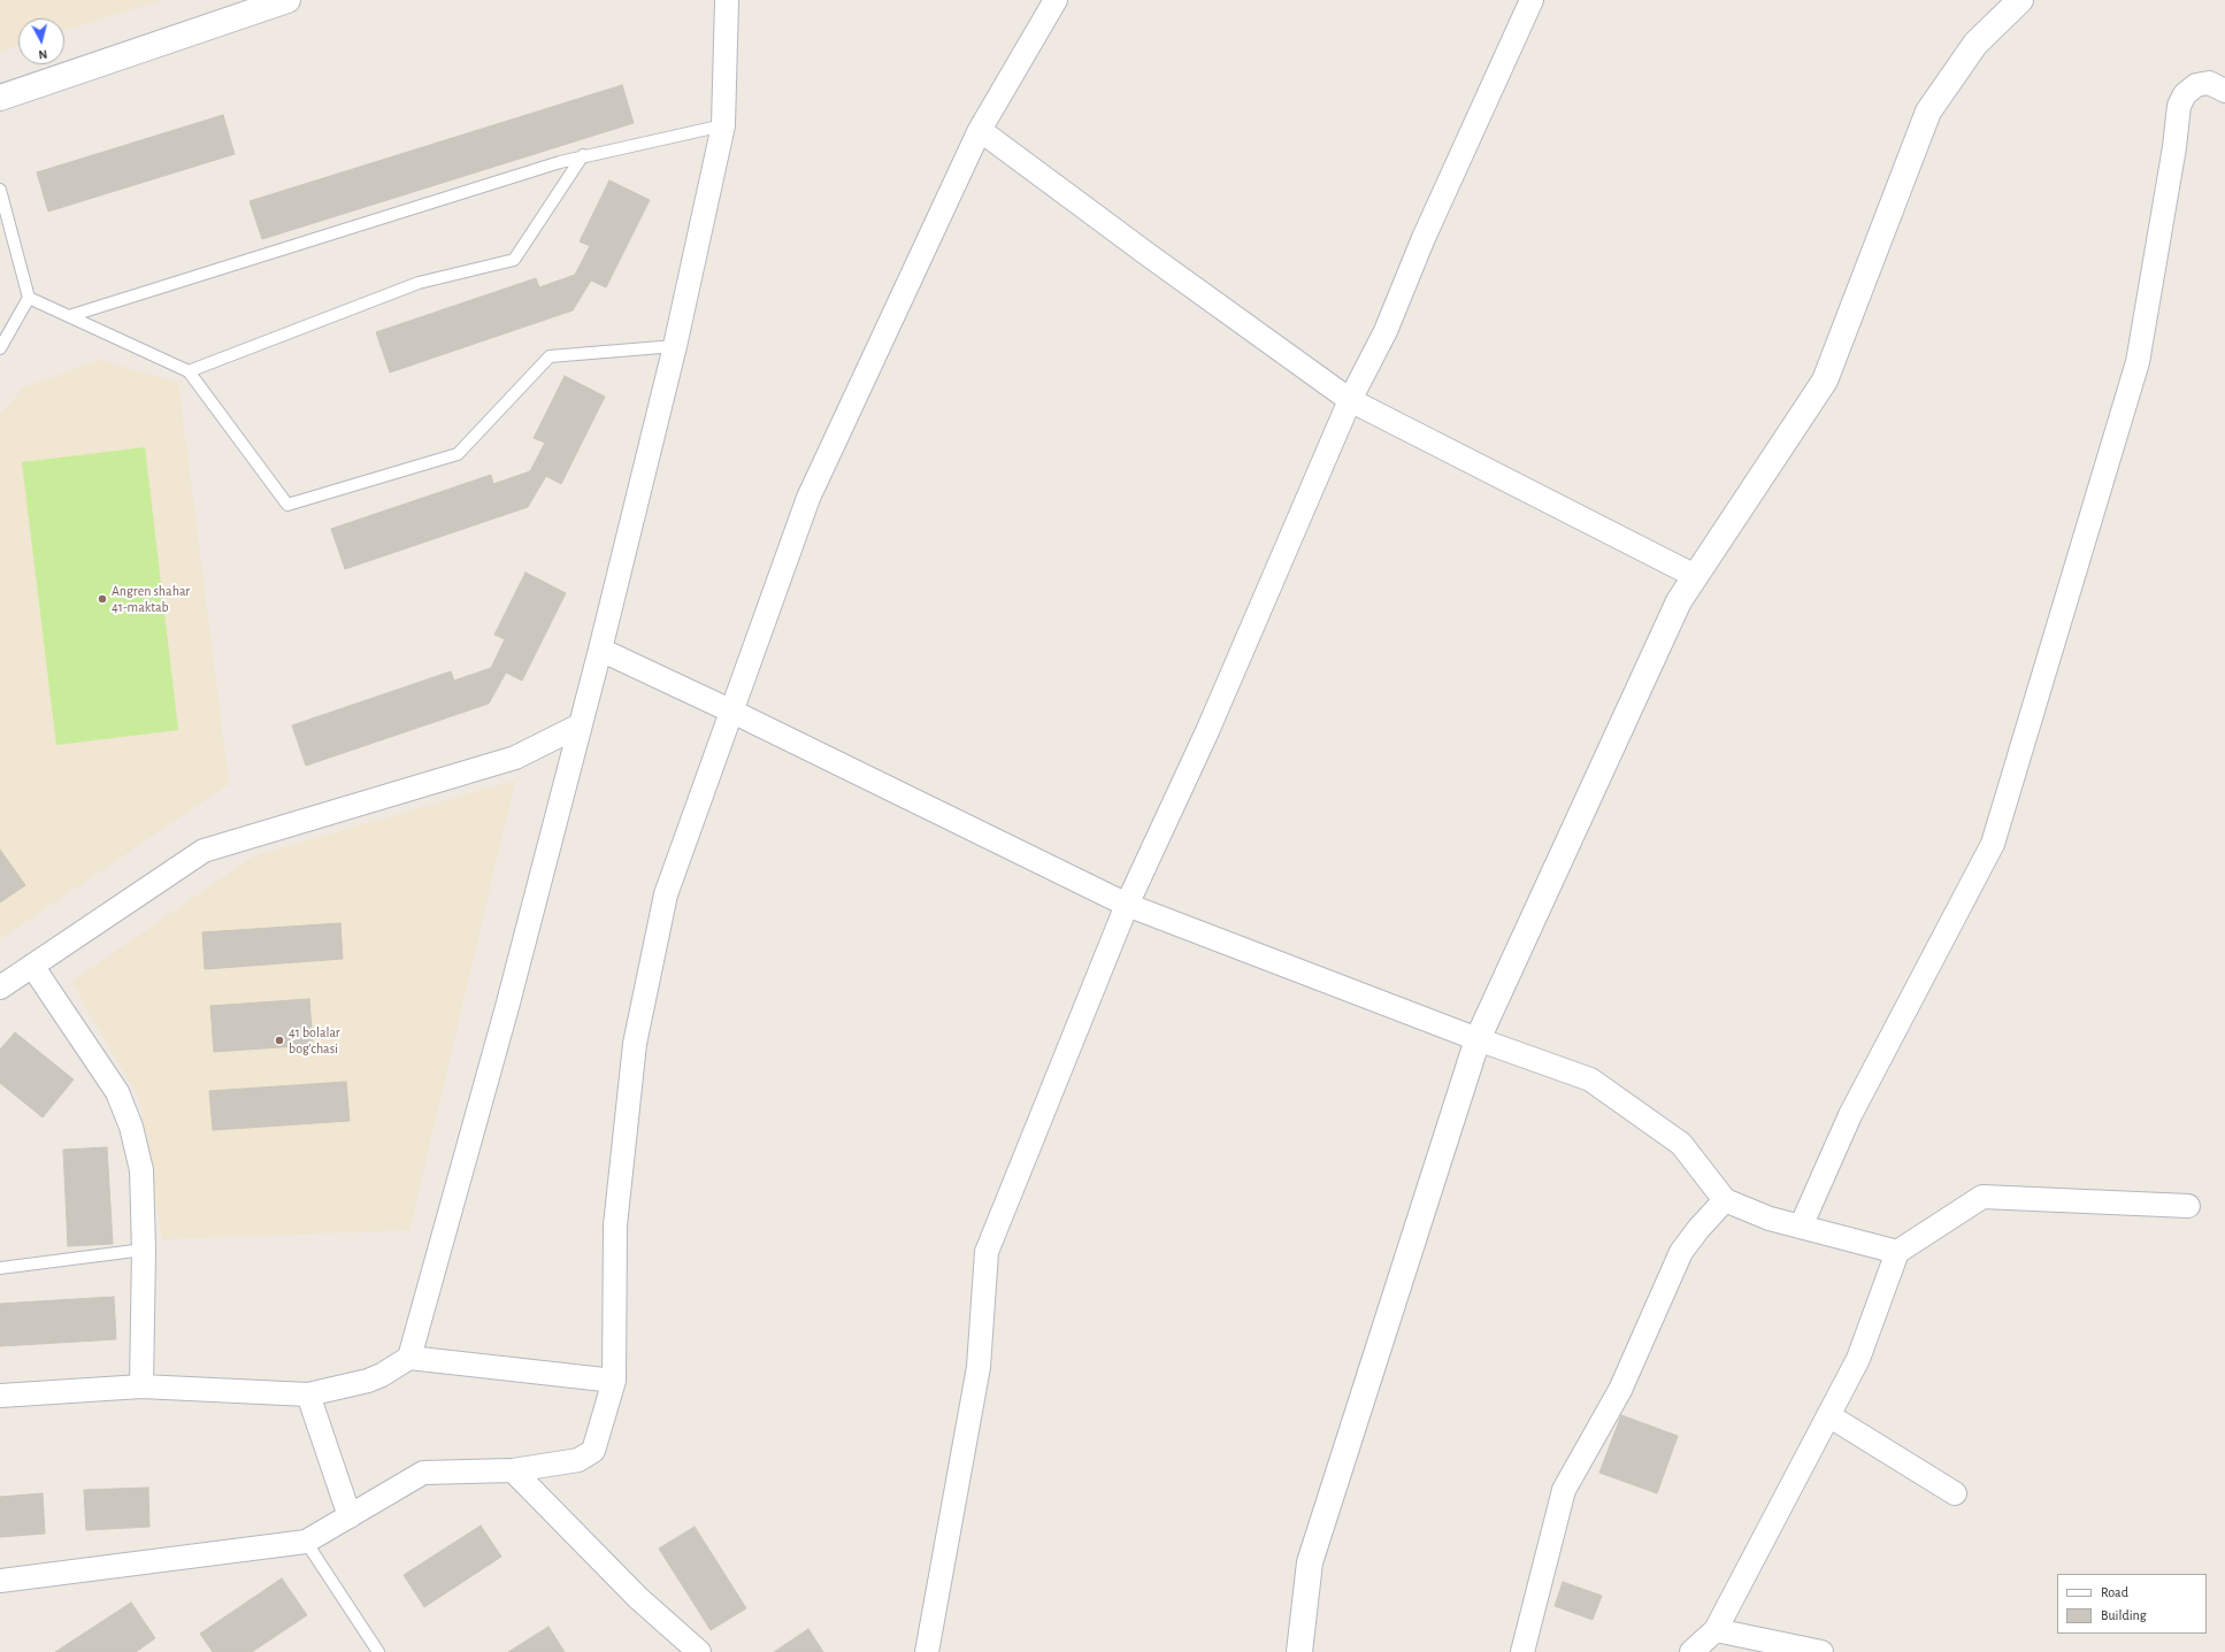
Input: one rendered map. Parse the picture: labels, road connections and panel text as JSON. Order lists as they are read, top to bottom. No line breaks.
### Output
{"places":["Angren shahar 41-maktab","41 bolalar bog'chasi"],"legend":["Road","Building"],"north":"bottom"}
